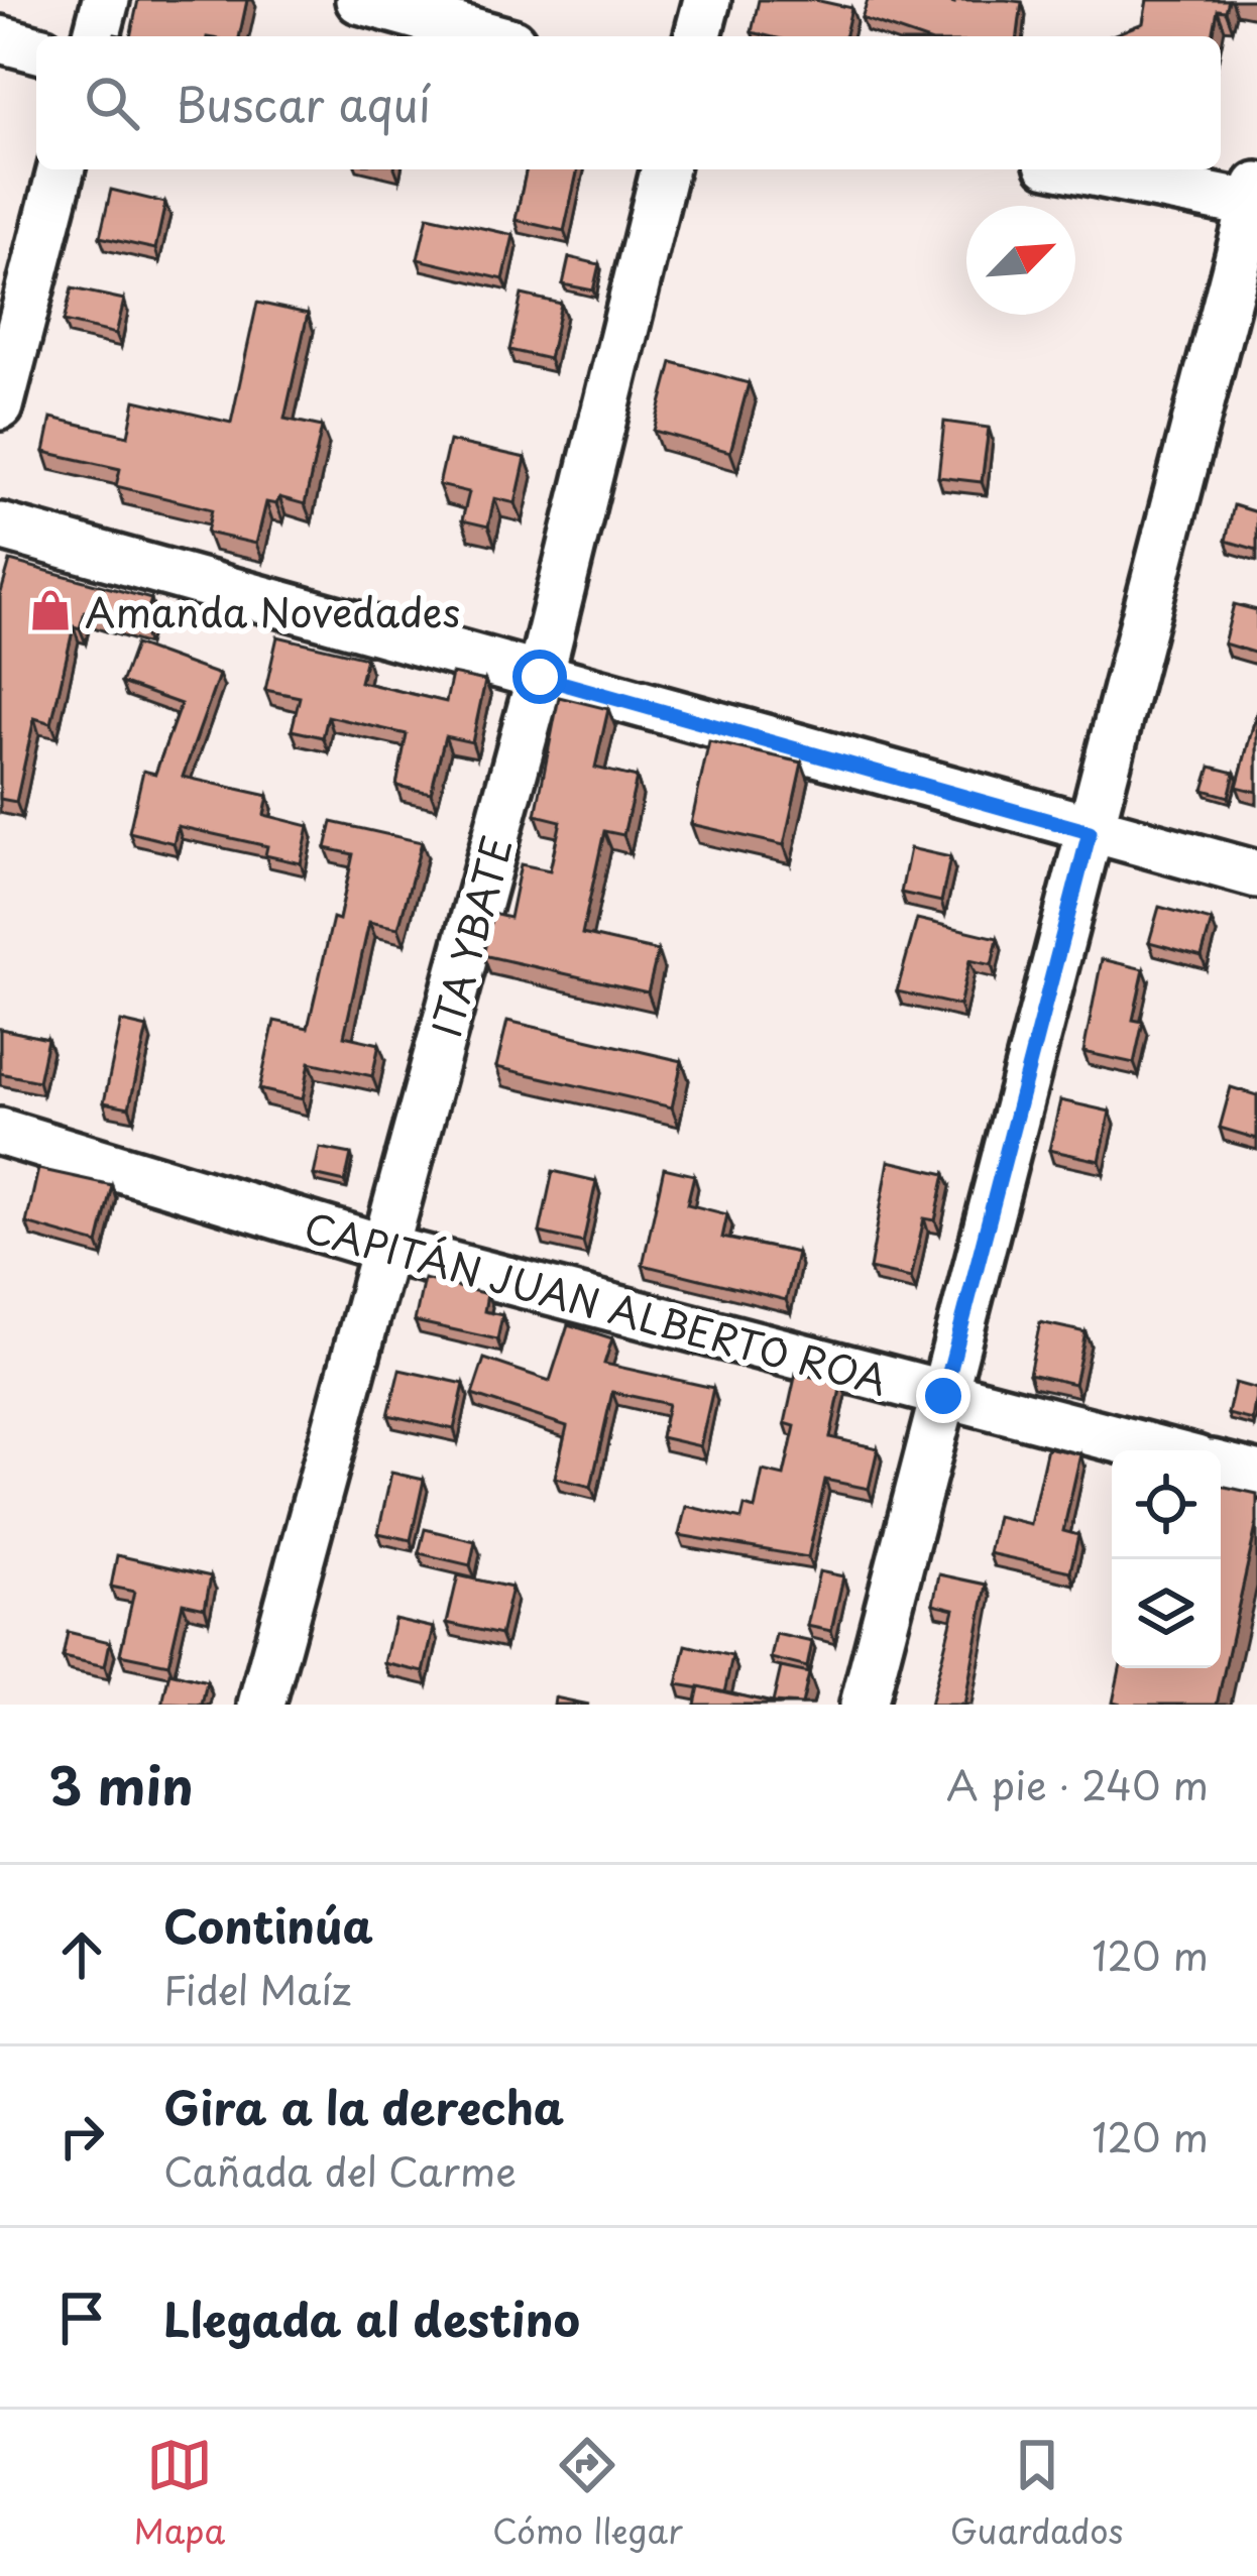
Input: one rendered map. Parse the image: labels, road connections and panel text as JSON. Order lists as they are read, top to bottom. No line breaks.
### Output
{"streets":{"street":["ITA YBATE","CAPITÁN JUAN ALBERTO ROA"]},"crossings":[["ITA YBATE","CAPITÁN JUAN ALBERTO ROA"]],"places":{"shop":["Amanda Novedades"]},"north":"top right","page":{"search":"Buscar aquí","heading":["3 min","A pie · 240 m"],"list":[["Continúa","Fidel Maíz","120 m"],["Gira a la derecha","Cañada del Carme","120 m"],"Llegada al destino"],"nav":["Mapa","Cómo llegar","Guardados"]}}
